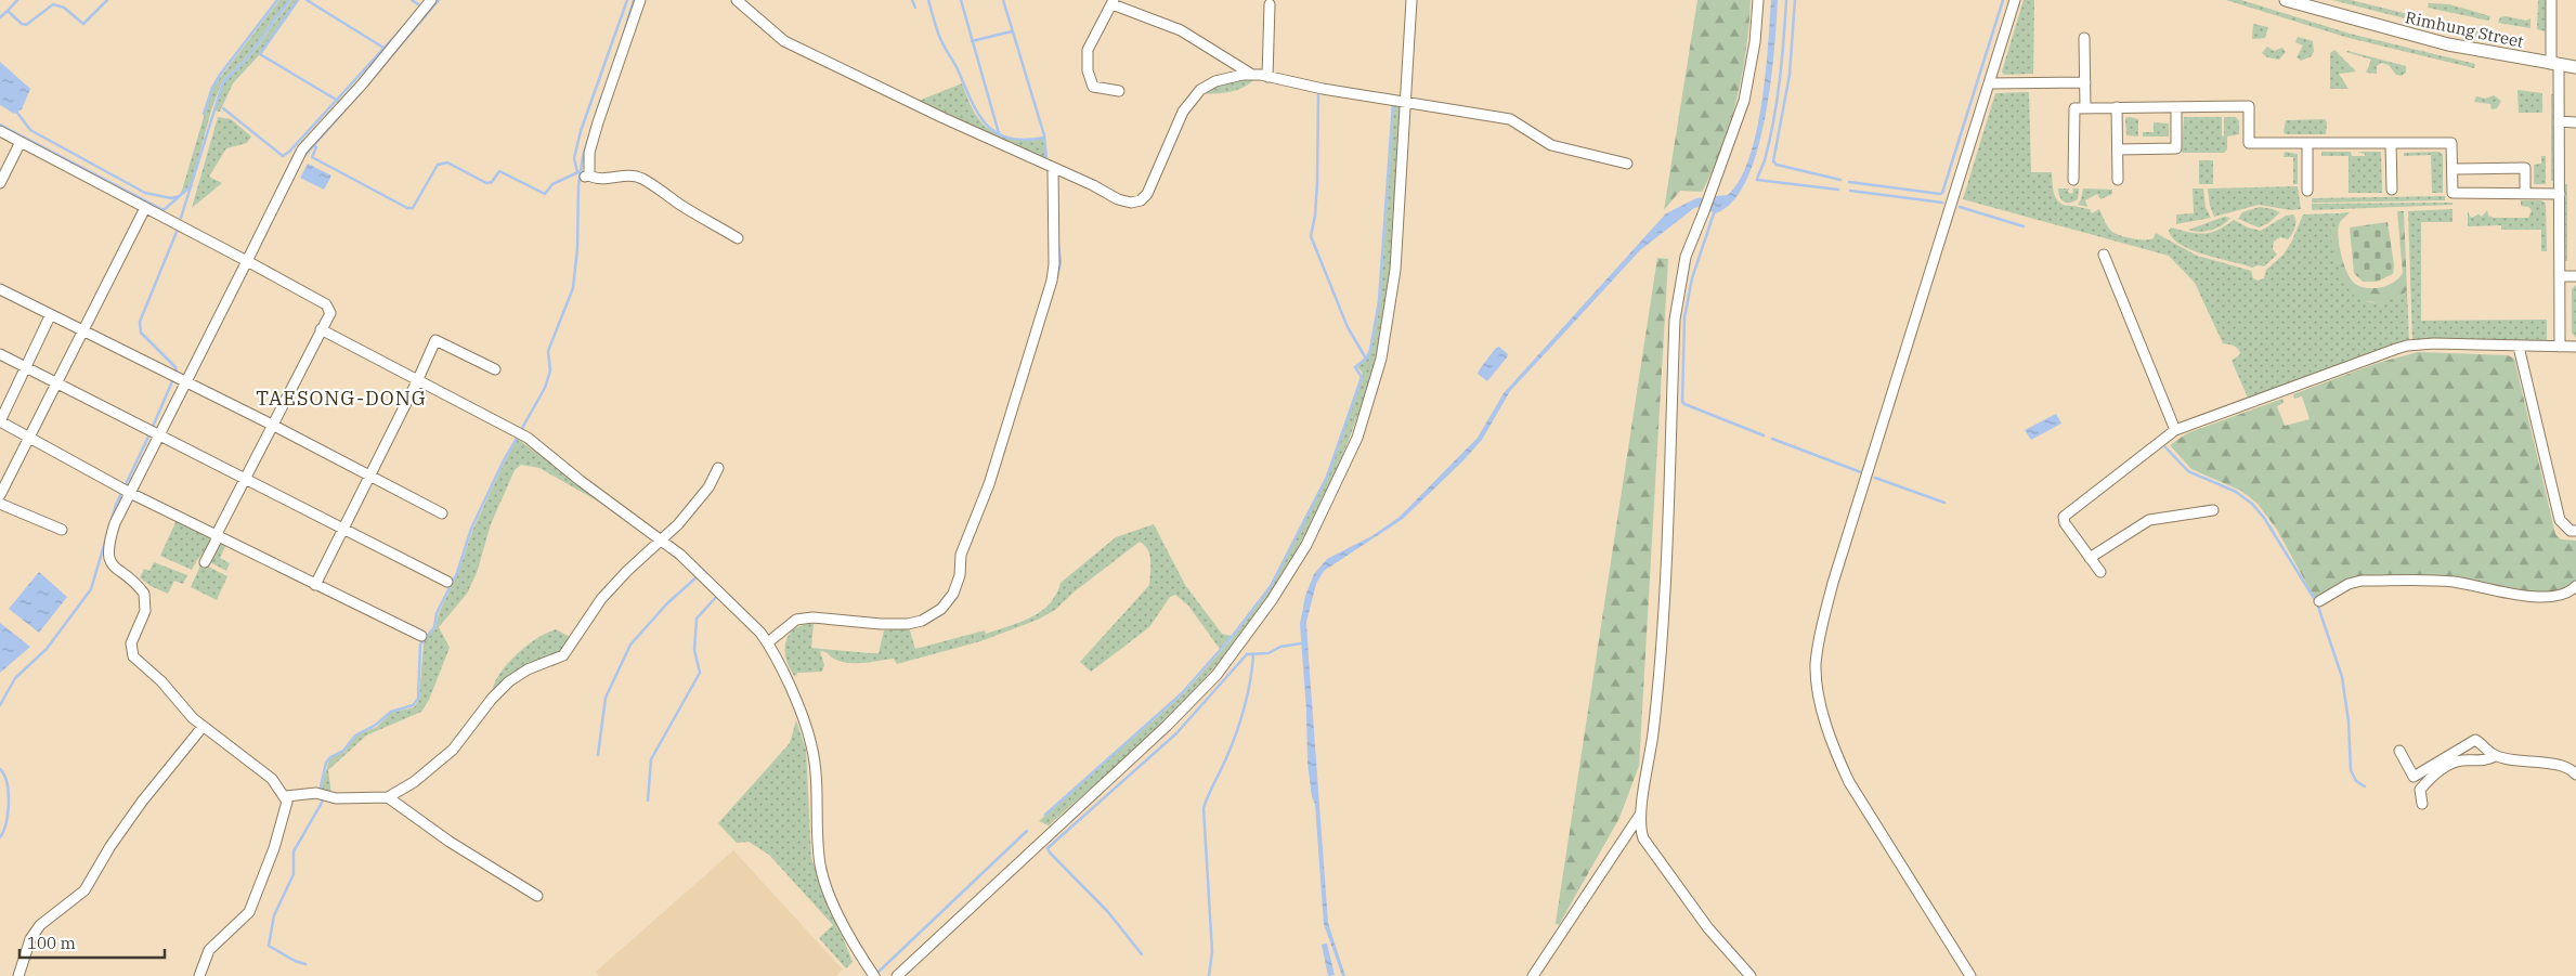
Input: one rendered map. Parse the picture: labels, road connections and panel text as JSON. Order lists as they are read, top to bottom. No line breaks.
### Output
{"streets":{"main road":["Rimhung Street"]},"districts":["TAESONG-DONG"],"scale_bar":"100 m"}
